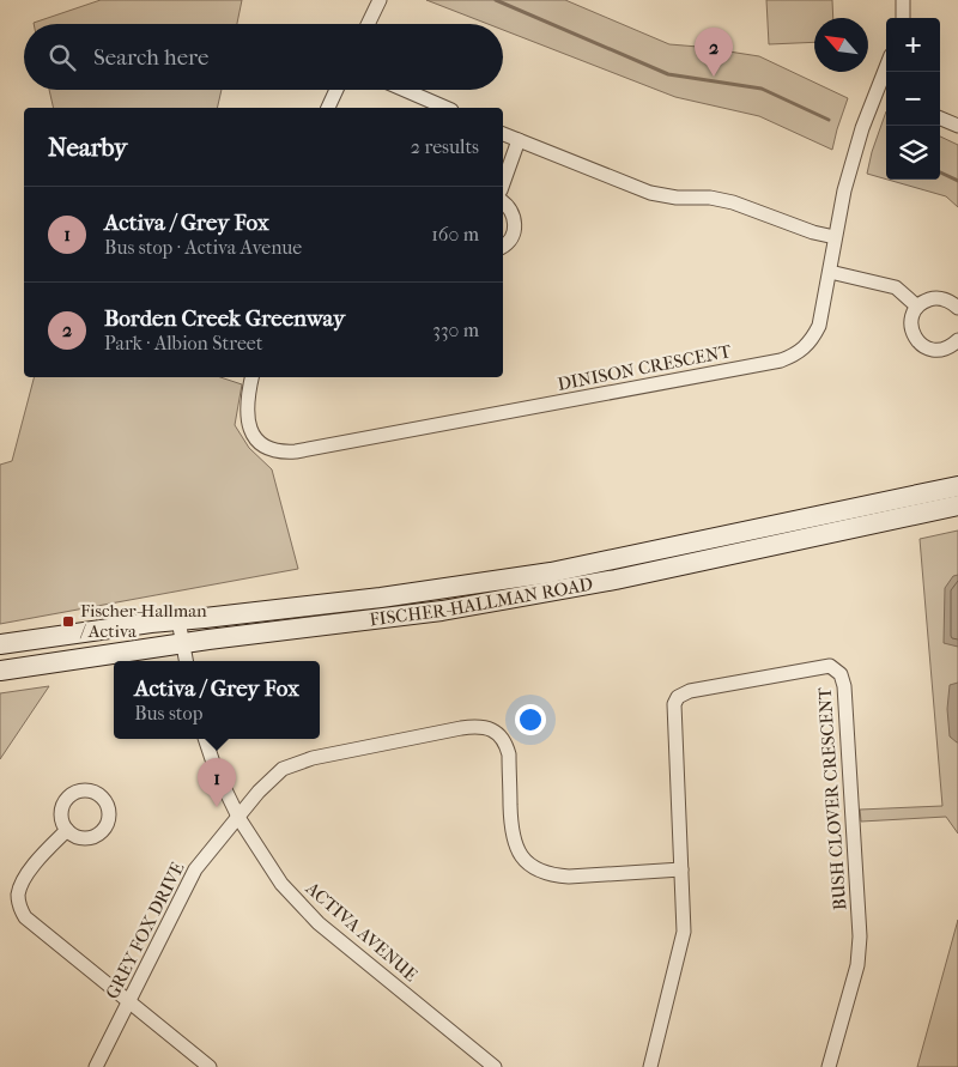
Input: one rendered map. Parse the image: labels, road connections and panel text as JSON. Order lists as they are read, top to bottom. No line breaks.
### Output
{"streets":{"main road":["FISCHER-HALLMAN ROAD"],"street":["DINISON CRESCENT","BUSH CLOVER CRESCENT","GREY FOX DRIVE","ACTIVA AVENUE"]},"crossings":[["BUSH CLOVER CRESCENT","GREY FOX DRIVE"],["GREY FOX DRIVE","ACTIVA AVENUE"]],"places":{"transit":["Fischer-Hallman / Activa"]},"north":"top left","page":{"map_buttons":["+","−"],"search":"Search here","pins":["2","1"],"heading":["Nearby","2 results"],"list":[{"mark":"1","name":"Activa / Grey Fox","note":"Bus stop · Activa Avenue","value":"160 m"},{"mark":"2","name":"Borden Creek Greenway","note":"Park · Albion Street","value":"330 m"}],"popup":["Activa / Grey Fox","Bus stop"]}}
